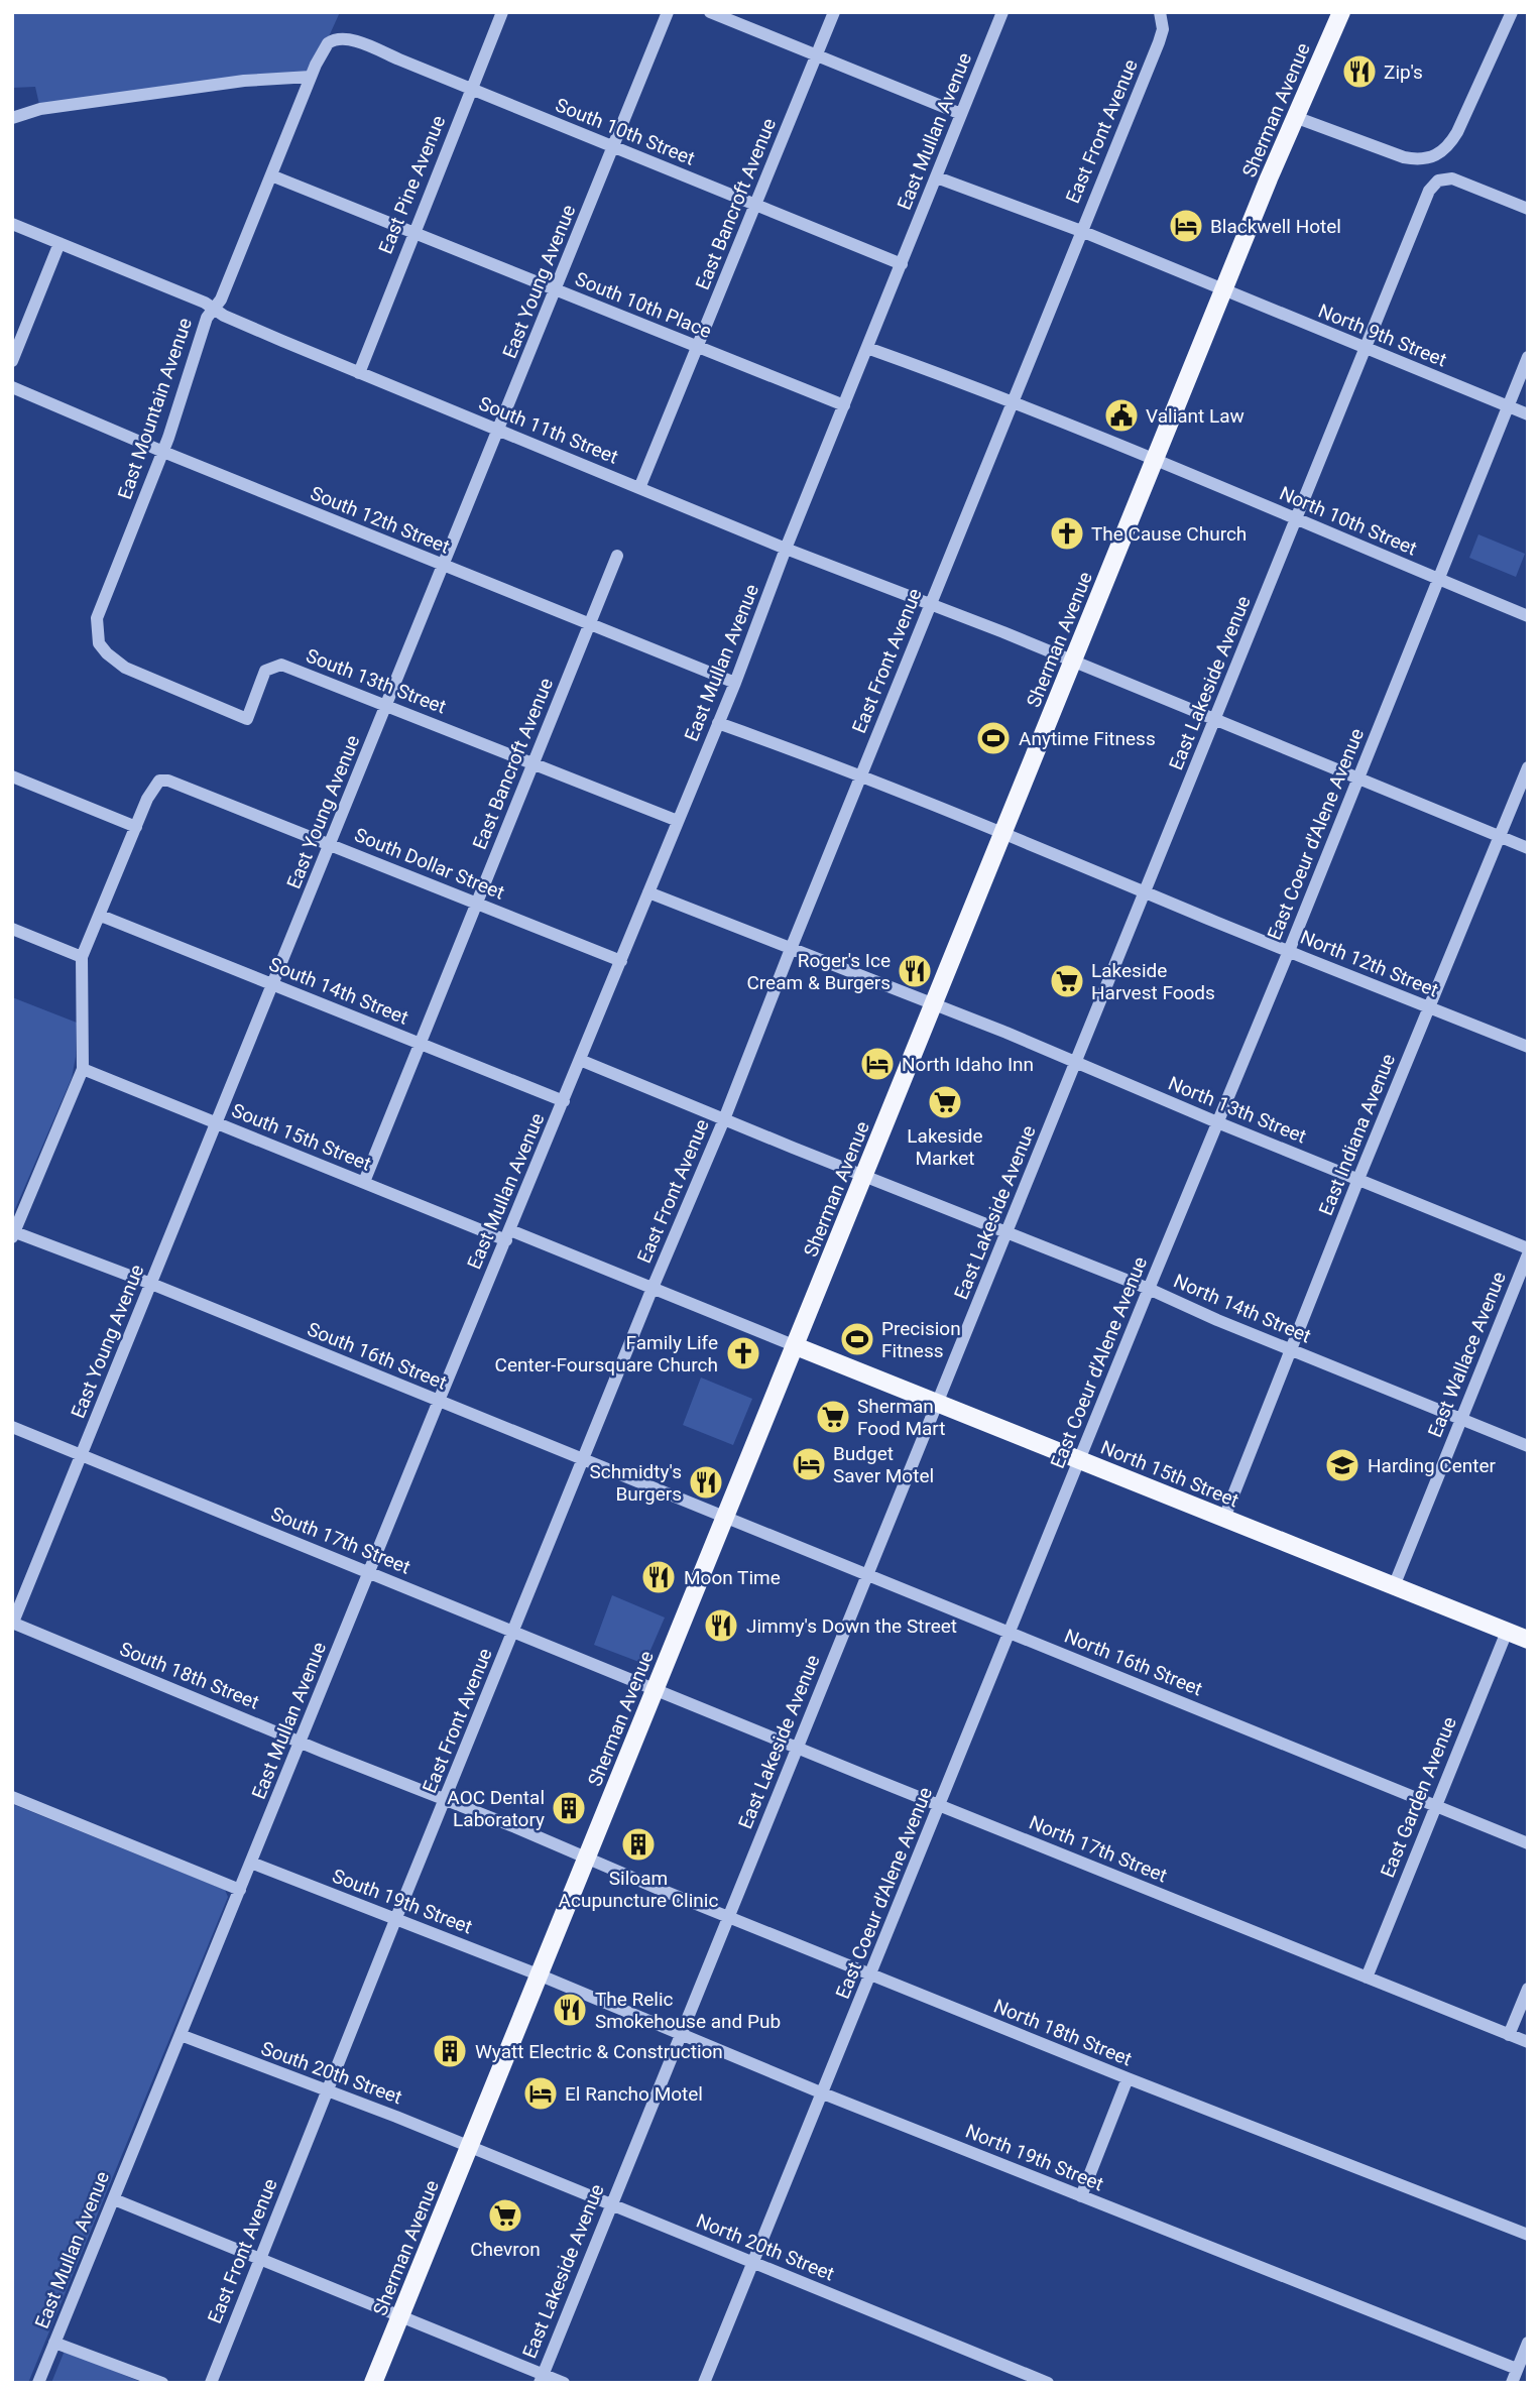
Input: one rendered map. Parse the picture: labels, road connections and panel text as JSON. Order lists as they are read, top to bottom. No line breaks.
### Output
{"streets":{"main road":["Sherman Avenue","North 15th Street"],"street":["South 10th Street","East Mullan Avenue","East Front Avenue","East Pine Avenue","East Bancroft Avenue","East Young Avenue","South 10th Place","North 9th Street","East Mountain Avenue","South 11th Street","South 12th Street","North 10th Street","South 13th Street","East Lakeside Avenue","East Coeur d'Alene Avenue","South Dollar Street","North 12th Street","South 14th Street","North 13th Street","East Indiana Avenue","South 15th Street","North 14th Street","East Wallace Avenue","South 16th Street","South 17th Street","North 16th Street","South 18th Street","East Garden Avenue","North 17th Street","South 19th Street","North 18th Street","South 20th Street","North 19th Street","North 20th Street"]},"crossings":[["Sherman Avenue","North 9th Street"],["Sherman Avenue","South 11th Street"],["Sherman Avenue","North 10th Street"],["Sherman Avenue","North 12th Street"],["Sherman Avenue","North 13th Street"],["Sherman Avenue","South 15th Street"],["Sherman Avenue","North 14th Street"],["Sherman Avenue","South 16th Street"],["Sherman Avenue","North 15th Street"],["Sherman Avenue","South 17th Street"],["Sherman Avenue","North 16th Street"],["Sherman Avenue","South 18th Street"],["Sherman Avenue","North 17th Street"],["Sherman Avenue","South 19th Street"],["Sherman Avenue","North 18th Street"],["Sherman Avenue","South 20th Street"],["Sherman Avenue","North 19th Street"],["Sherman Avenue","North 20th Street"],["South 10th Street","East Mullan Avenue"],["South 10th Street","East Pine Avenue"],["South 10th Street","East Bancroft Avenue"],["South 10th Street","East Young Avenue"],["South 10th Street","East Mountain Avenue"],["East Mullan Avenue","South 10th Place"],["East Mullan Avenue","North 9th Street"],["East Mullan Avenue","South 11th Street"],["East Mullan Avenue","South 12th Street"],["East Mullan Avenue","South 13th Street"],["East Mullan Avenue","South Dollar Street"],["East Mullan Avenue","South 14th Street"],["East Mullan Avenue","South 15th Street"],["East Mullan Avenue","South 16th Street"],["East Mullan Avenue","South 17th Street"],["East Mullan Avenue","South 18th Street"],["East Mullan Avenue","South 19th Street"],["East Mullan Avenue","South 20th Street"],["East Front Avenue","North 9th Street"],["East Front Avenue","South 11th Street"],["East Front Avenue","South 15th Street"],["East Front Avenue","South 16th Street"],["East Front Avenue","South 17th Street"],["East Front Avenue","South 18th Street"],["East Front Avenue","South 19th Street"],["East Front Avenue","South 20th Street"],["East Pine Avenue","South 10th Place"],["East Pine Avenue","South 11th Street"],["East Bancroft Avenue","South 10th Place"],["East Bancroft Avenue","South 11th Street"],["East Bancroft Avenue","South 12th Street"],["East Bancroft Avenue","South 13th Street"],["East Bancroft Avenue","South Dollar Street"],["East Bancroft Avenue","South 14th Street"],["East Bancroft Avenue","South 15th Street"],["East Young Avenue","South 10th Place"],["East Young Avenue","South 11th Street"],["East Young Avenue","South 12th Street"],["East Young Avenue","South 13th Street"],["East Young Avenue","South Dollar Street"],["East Young Avenue","South 14th Street"],["East Young Avenue","South 15th Street"],["East Young Avenue","South 16th Street"],["East Young Avenue","South 17th Street"],["East Young Avenue","South 18th Street"],["South 10th Place","East Mountain Avenue"],["North 9th Street","East Lakeside Avenue"],["North 9th Street","East Coeur d'Alene Avenue"],["East Mountain Avenue","South 11th Street"],["East Mountain Avenue","South 12th Street"],["East Mountain Avenue","South 13th Street"],["South 11th Street","East Lakeside Avenue"],["South 11th Street","East Coeur d'Alene Avenue"],["South 11th Street","East Indiana Avenue"],["North 10th Street","East Lakeside Avenue"],["North 10th Street","East Coeur d'Alene Avenue"],["East Lakeside Avenue","North 12th Street"],["East Lakeside Avenue","North 13th Street"],["East Lakeside Avenue","North 14th Street"],["East Lakeside Avenue","North 15th Street"],["East Lakeside Avenue","North 16th Street"],["East Lakeside Avenue","North 17th Street"],["East Lakeside Avenue","North 18th Street"],["East Lakeside Avenue","North 19th Street"],["East Lakeside Avenue","North 20th Street"],["East Coeur d'Alene Avenue","North 12th Street"],["East Coeur d'Alene Avenue","North 13th Street"],["East Coeur d'Alene Avenue","North 14th Street"],["East Coeur d'Alene Avenue","North 15th Street"],["East Coeur d'Alene Avenue","North 16th Street"],["East Coeur d'Alene Avenue","North 17th Street"],["East Coeur d'Alene Avenue","North 18th Street"],["East Coeur d'Alene Avenue","North 19th Street"],["East Coeur d'Alene Avenue","North 20th Street"],["North 12th Street","East Indiana Avenue"],["North 13th Street","East Indiana Avenue"],["East Indiana Avenue","North 14th Street"],["East Indiana Avenue","North 15th Street"],["South 15th Street","North 15th Street"],["North 14th Street","East Wallace Avenue"],["East Wallace Avenue","North 15th Street"],["South 16th Street","North 16th Street"],["North 15th Street","East Garden Avenue"],["South 17th Street","North 17th Street"],["North 16th Street","East Garden Avenue"],["South 18th Street","North 18th Street"],["East Garden Avenue","North 17th Street"],["South 19th Street","North 19th Street"],["South 20th Street","North 20th Street"]],"places":{"restaurant":["Zip's","Roger's Ice Cream & Burgers","Schmidty's Burgers","Moon Time","Jimmy's Down the Street","The Relic Smokehouse and Pub"],"hotel":["Blackwell Hotel","North Idaho Inn","Budget Saver Motel","El Rancho Motel"],"public building":["Valiant Law"],"church":["The Cause Church","Family Life Center-Foursquare Church"],"sports":["Anytime Fitness","Precision Fitness"],"supermarket":["Lakeside Harvest Foods","Lakeside Market","Sherman Food Mart","Chevron"],"school or university":["Harding Center"],"building":["AOC Dental Laboratory","Siloam Acupuncture Clinic","Wyatt Electric & Construction"]}}
